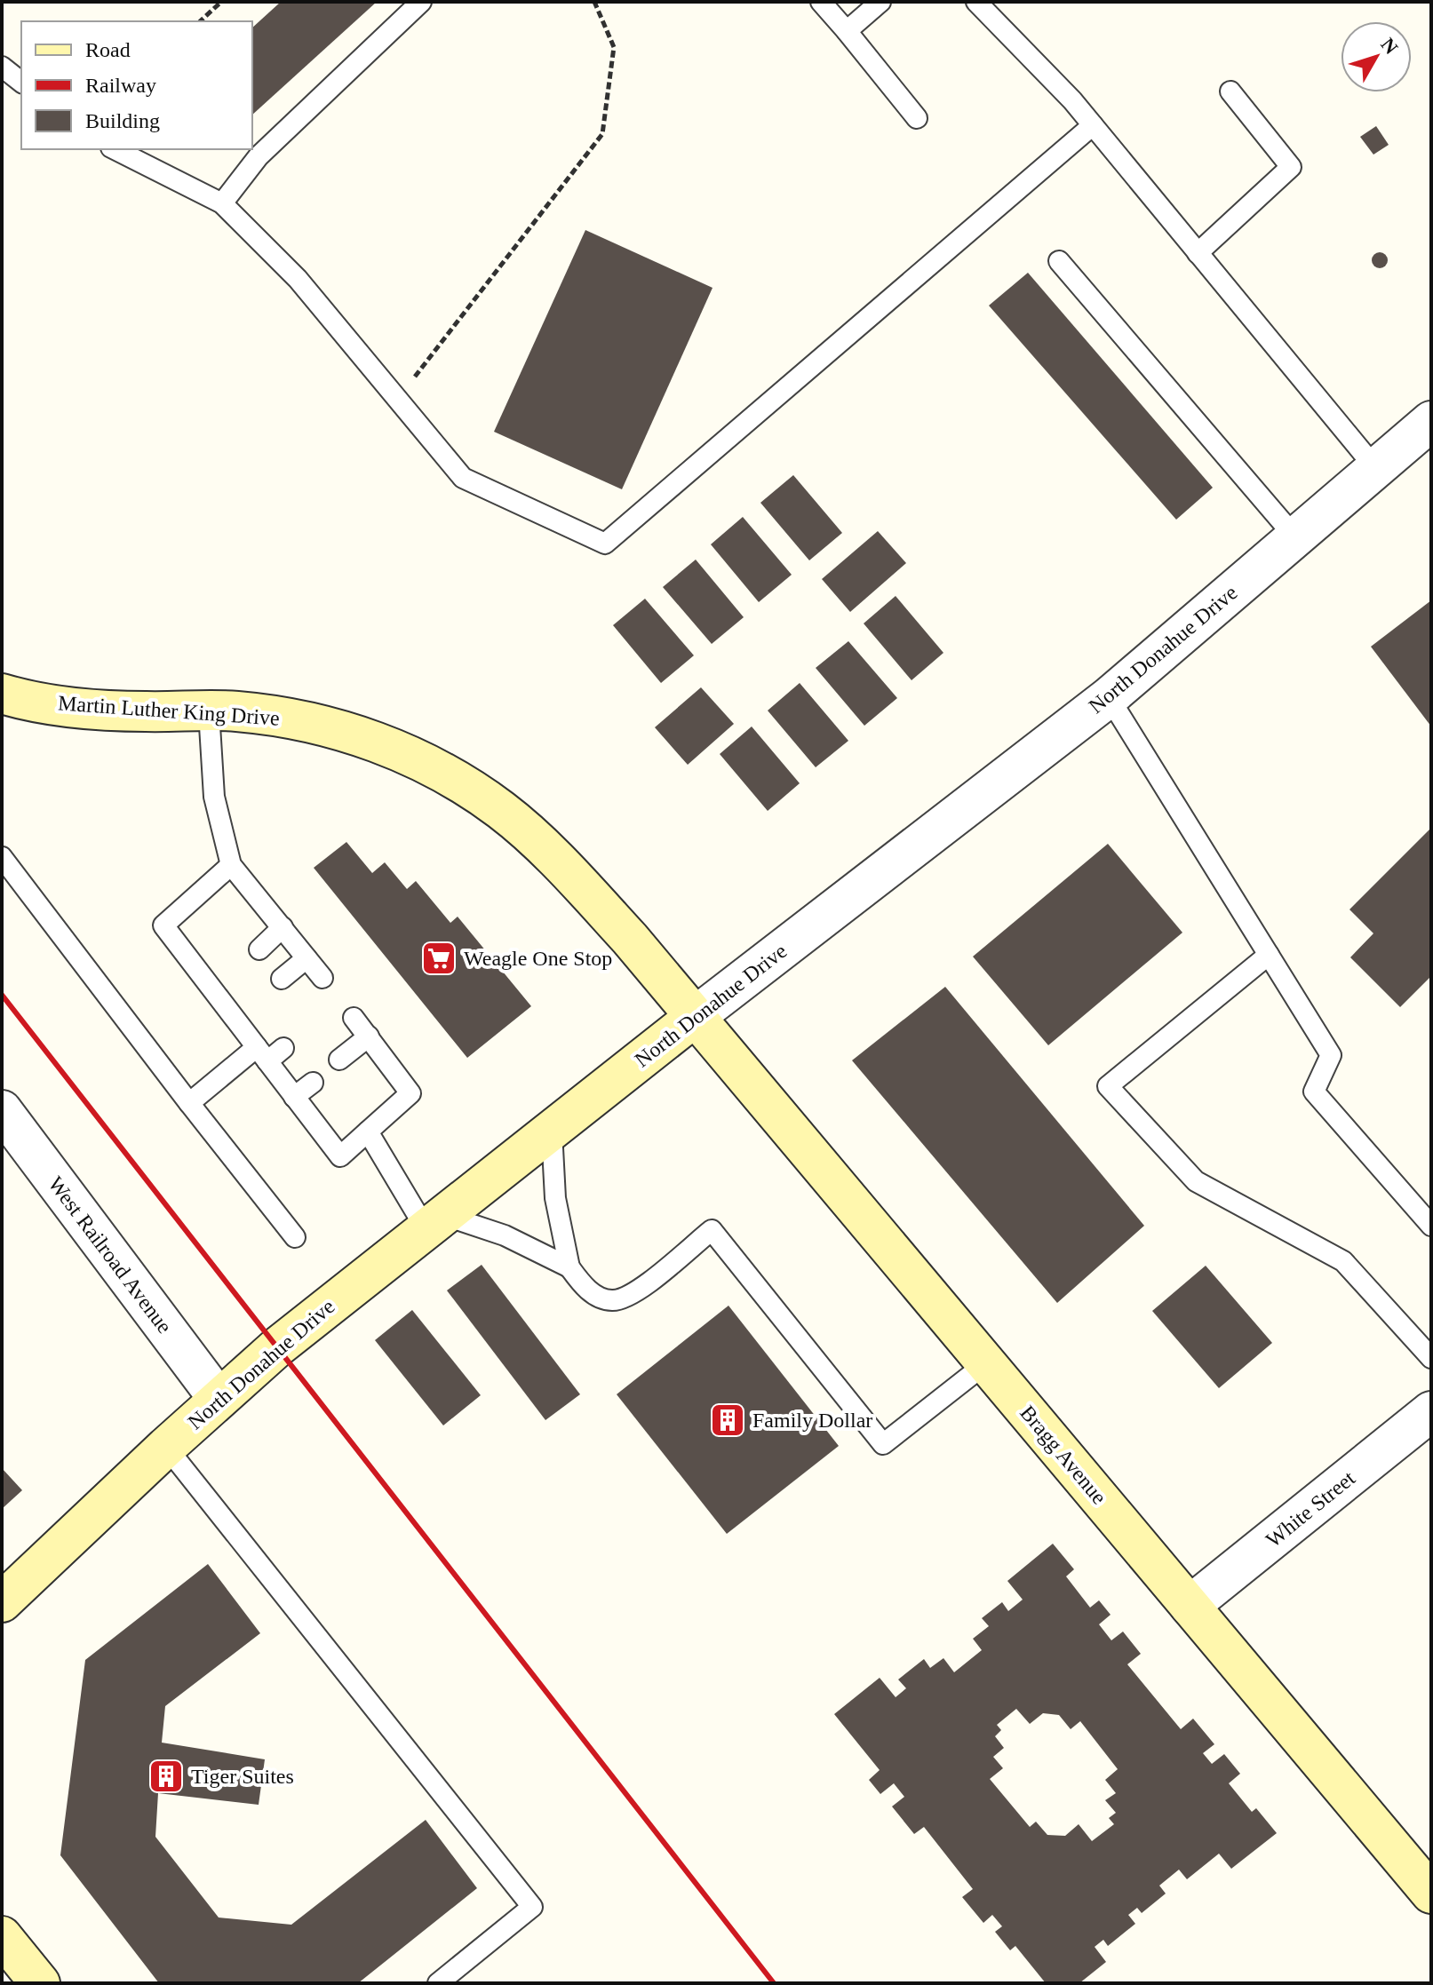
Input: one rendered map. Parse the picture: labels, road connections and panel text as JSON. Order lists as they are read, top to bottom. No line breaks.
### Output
{"streets":{"main road":["North Donahue Drive","Martin Luther King Drive","Bragg Avenue"],"street":["West Railroad Avenue","White Street"]},"crossings":[["North Donahue Drive","Martin Luther King Drive"],["North Donahue Drive","West Railroad Avenue"],["North Donahue Drive","Bragg Avenue"],["Martin Luther King Drive","Bragg Avenue"],["Bragg Avenue","White Street"]],"places":{"supermarket":["Weagle One Stop"],"building":["Family Dollar","Tiger Suites"]},"legend":["Road","Railway","Building"],"north":"top right"}
